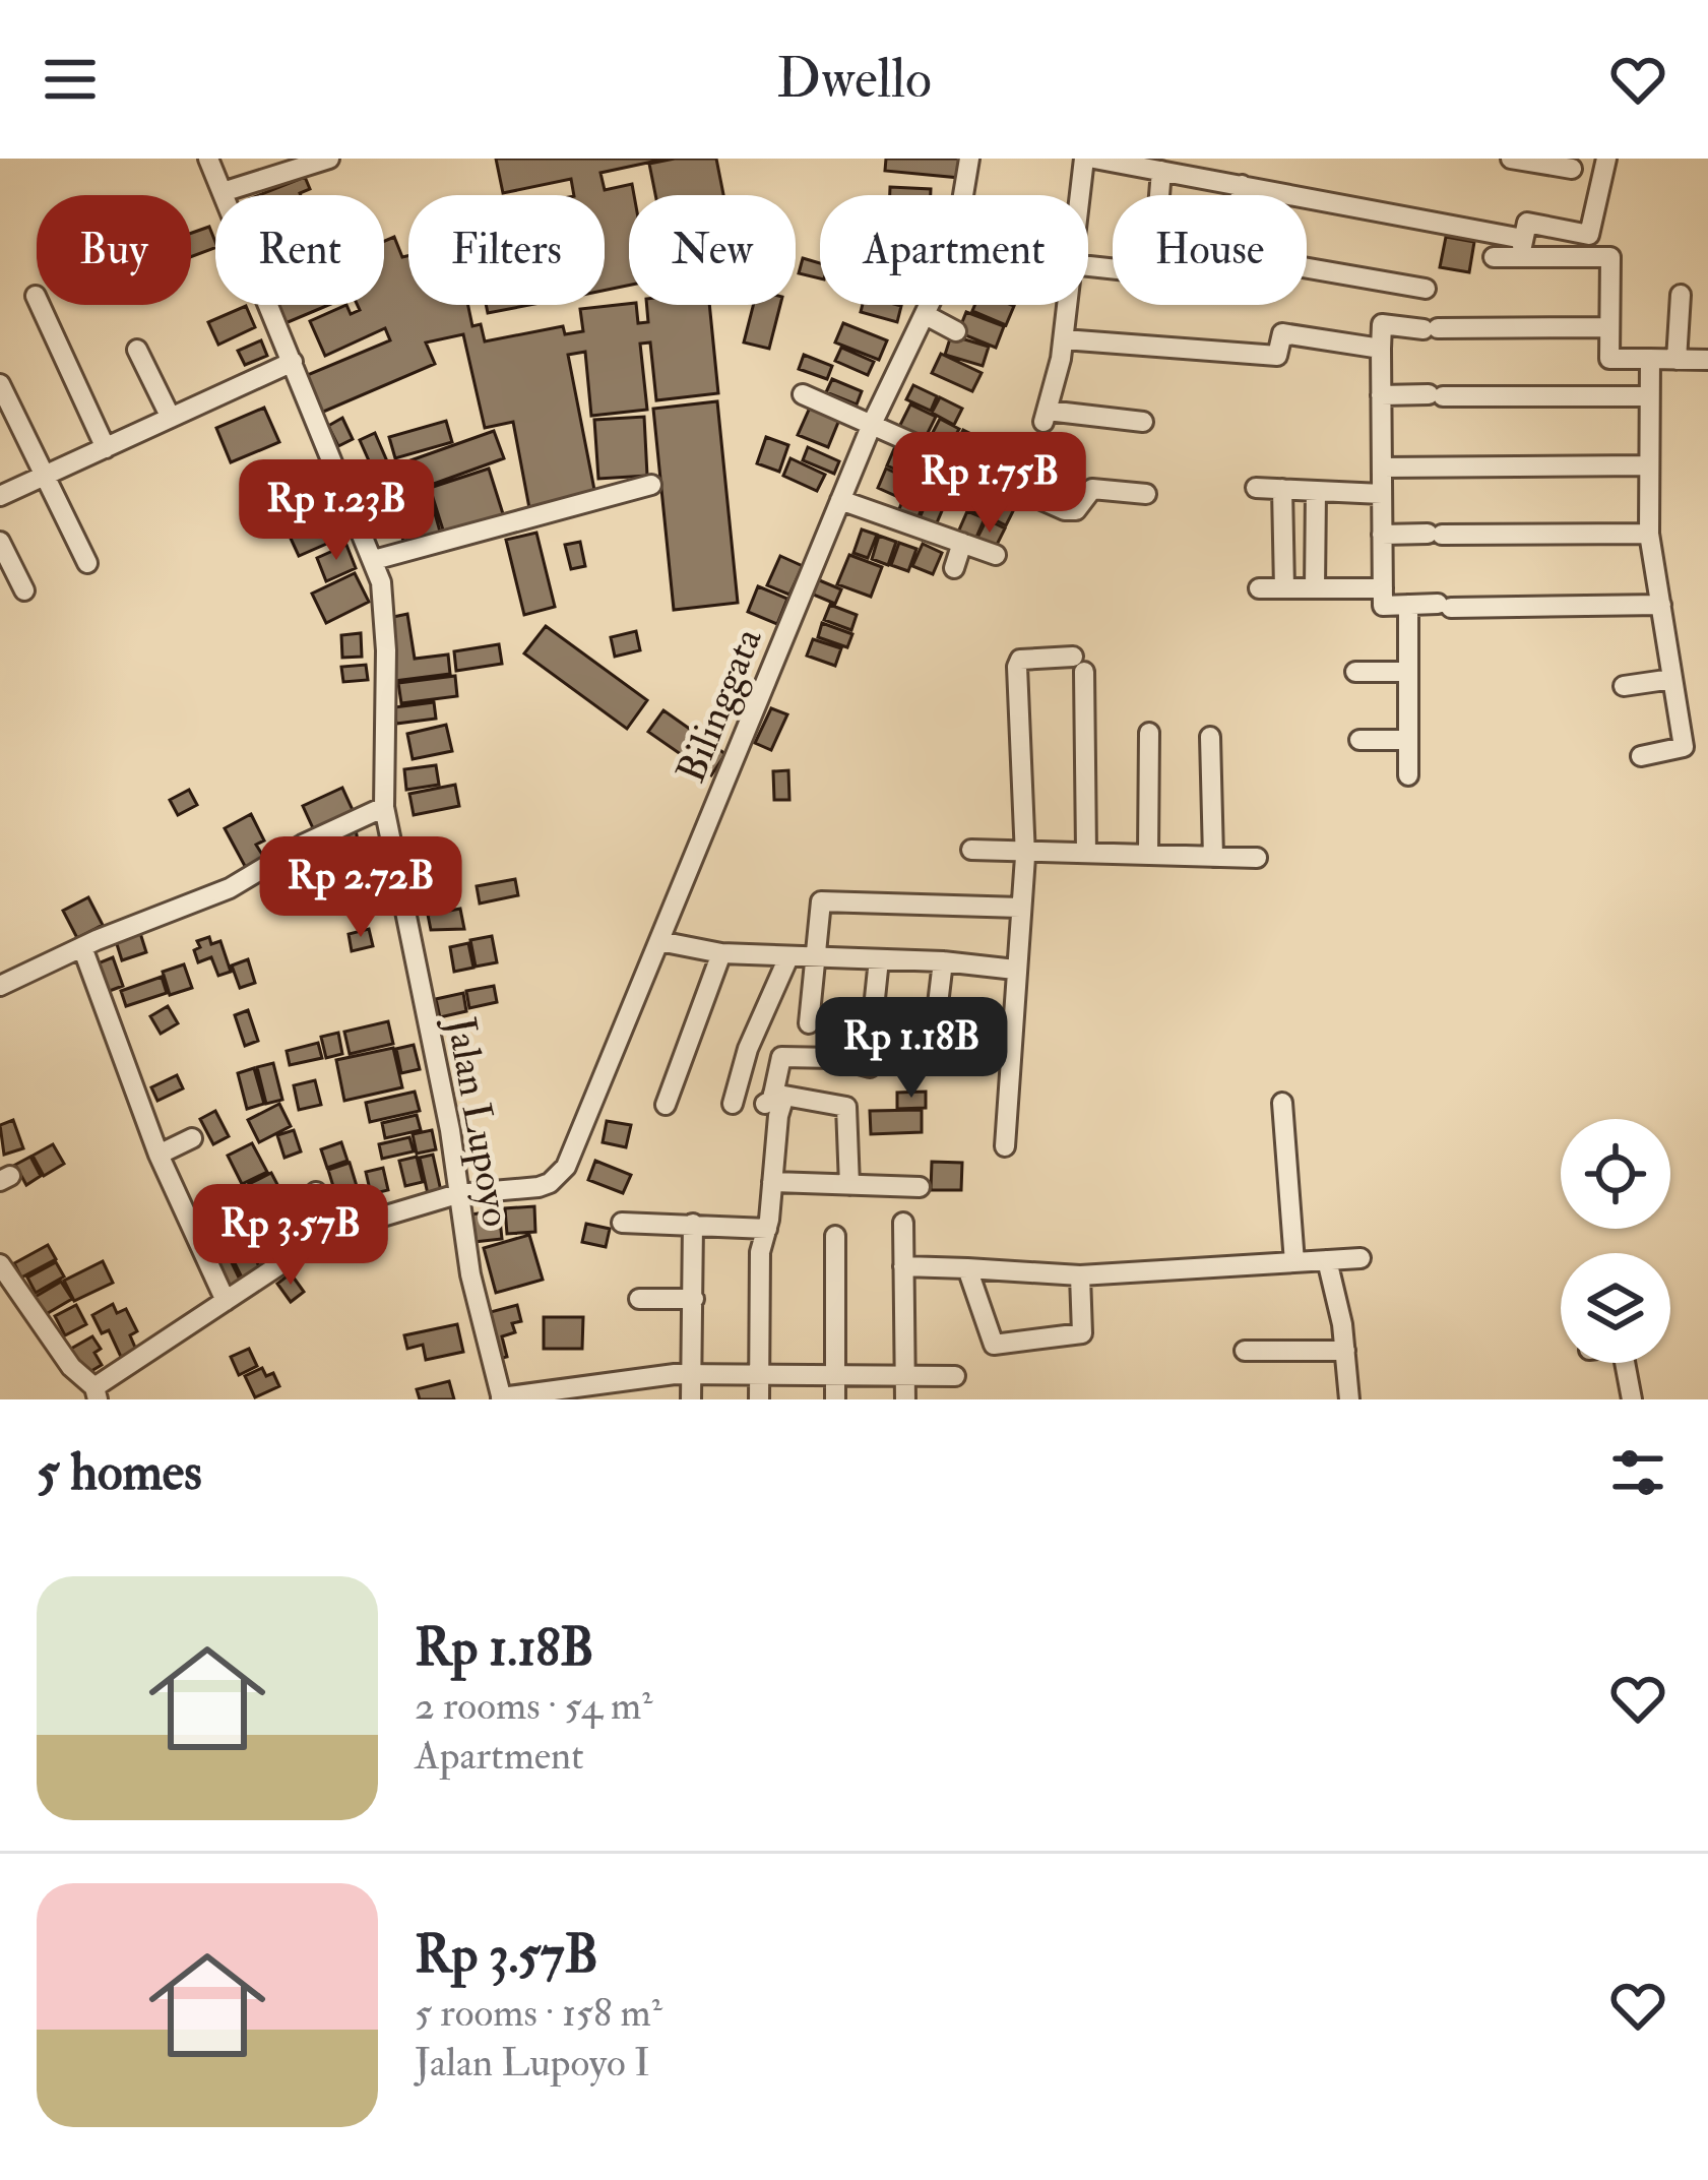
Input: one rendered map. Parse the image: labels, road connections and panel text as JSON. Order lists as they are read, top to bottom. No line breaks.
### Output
{"streets":{"street":["Bilinggata","Jalan Lupoyo"]},"crossings":[["Bilinggata","Jalan Lupoyo"]],"page":{"header":"Dwello","chip":["Buy","Rent","Filters","New","Apartment","House"],"price":["Rp 1.75B","Rp 1.23B","Rp 2.72B","Rp 1.18B","Rp 3.57B"],"heading":"5 homes","list":[{"name":"Rp 1.18B","note":"2 rooms · 54 m² · Apartment"},{"name":"Rp 3.57B","note":"5 rooms · 158 m² · Jalan Lupoyo I"}]}}
